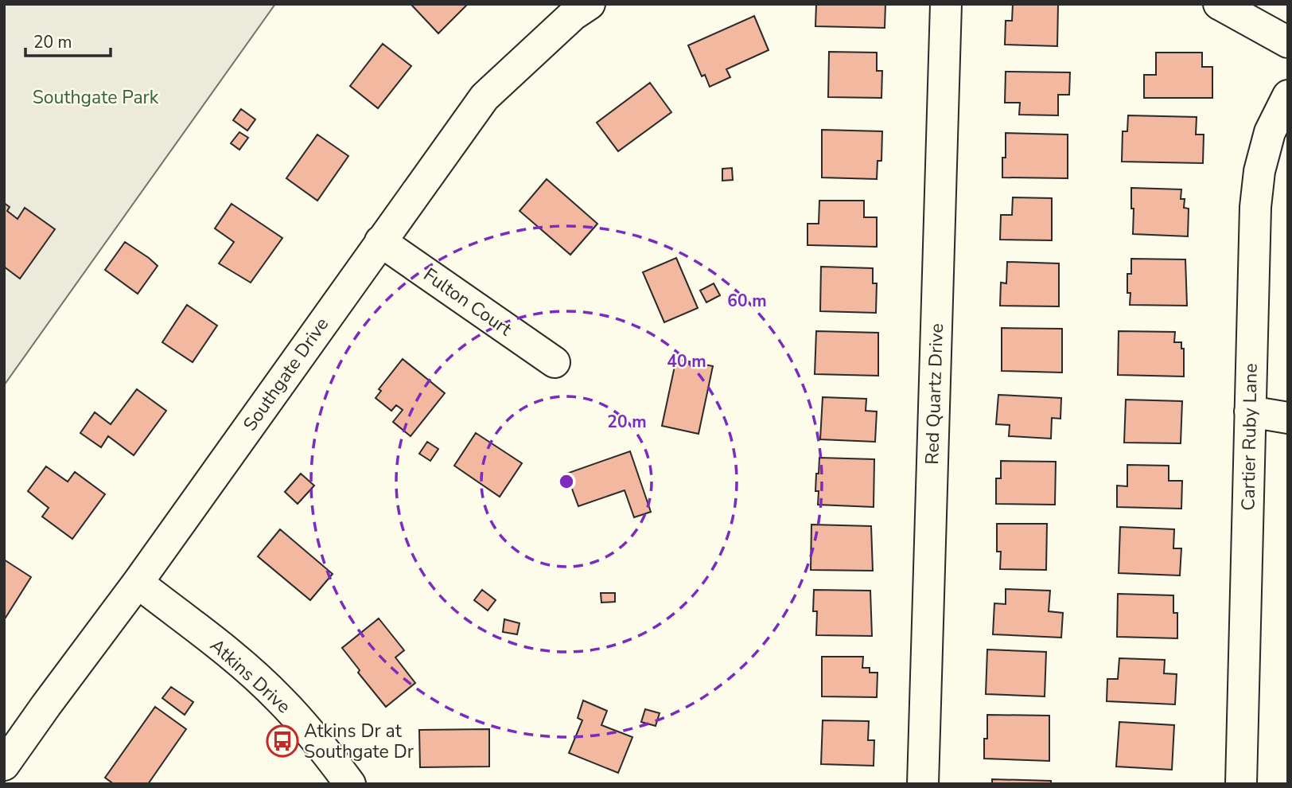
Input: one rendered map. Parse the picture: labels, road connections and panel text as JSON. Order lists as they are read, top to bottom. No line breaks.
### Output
{"streets":{"street":["Fulton Court","Southgate Drive","Red Quartz Drive","Cartier Ruby Lane","Atkins Drive"]},"crossings":[["Fulton Court","Southgate Drive"],["Southgate Drive","Atkins Drive"]],"parks":["Southgate Park"],"places":{"bus stop":["Atkins Dr at Southgate Dr"]},"scale_bar":"20 m","rings":["60 m","40 m","20 m"]}
